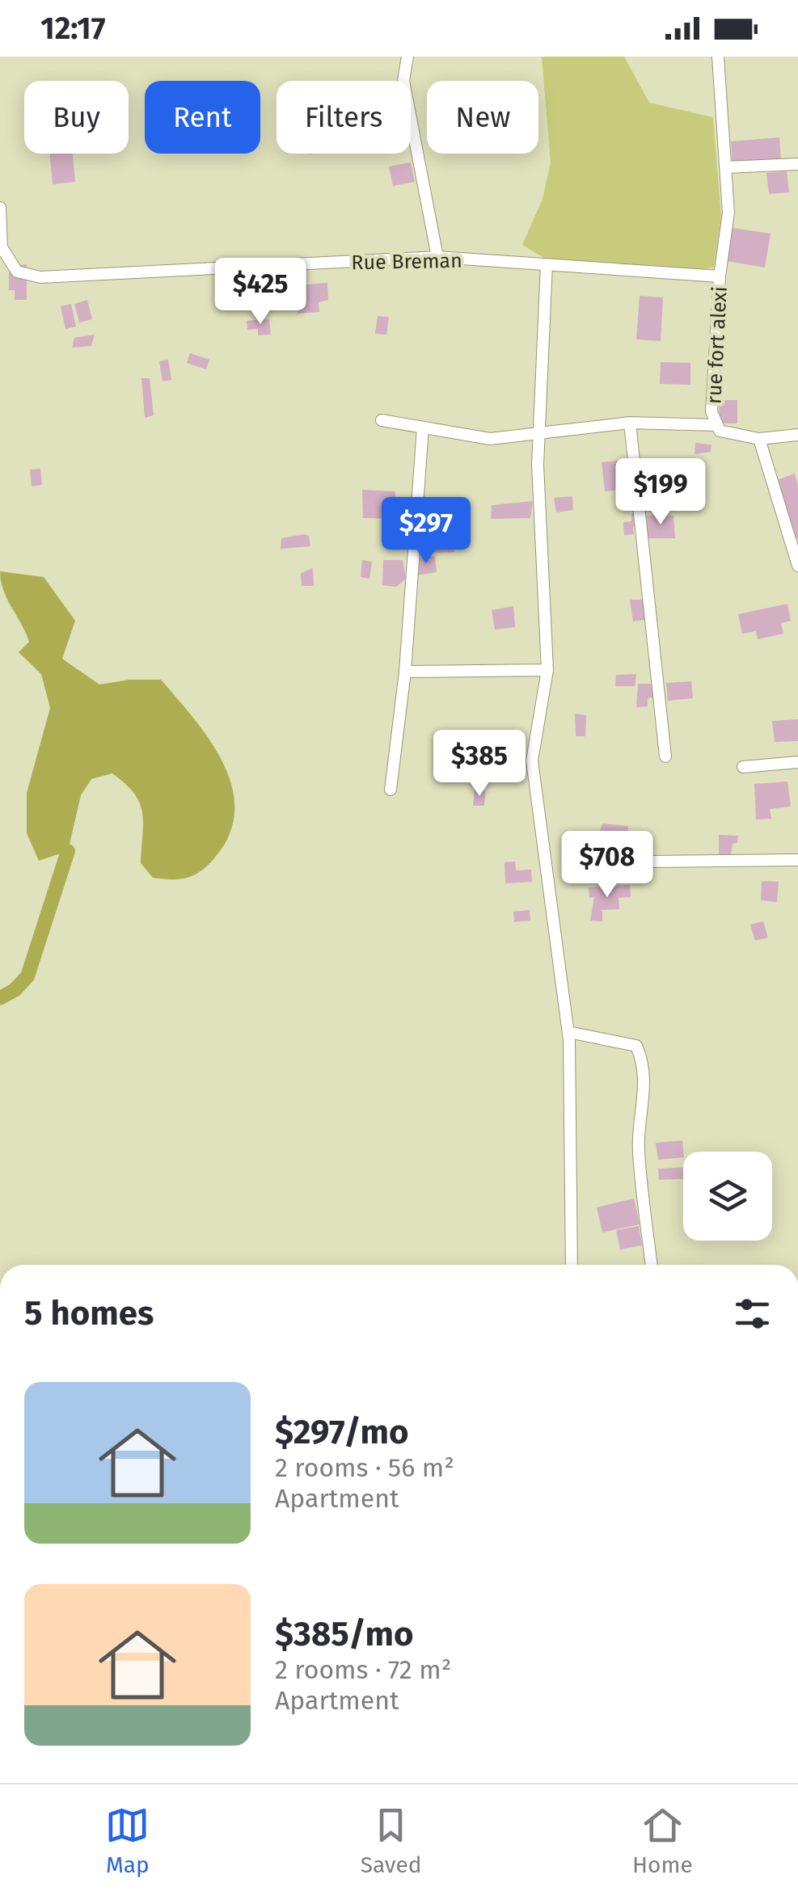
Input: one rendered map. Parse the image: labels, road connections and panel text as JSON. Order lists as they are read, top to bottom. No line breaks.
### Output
{"streets":{"street":["Rue Breman","rue fort alexi"]},"crossings":[["Rue Breman","rue fort alexi"]],"page":{"status":"12:17","chip":["Buy","Rent","Filters","New"],"price":["$425","$199","$297","$385","$708"],"heading":"5 homes","list":[{"name":"$297/mo","note":"2 rooms · 56 m² · Apartment"},{"name":"$385/mo","note":"2 rooms · 72 m² · Apartment"}],"tabs":["Map","Saved","Home"]}}
